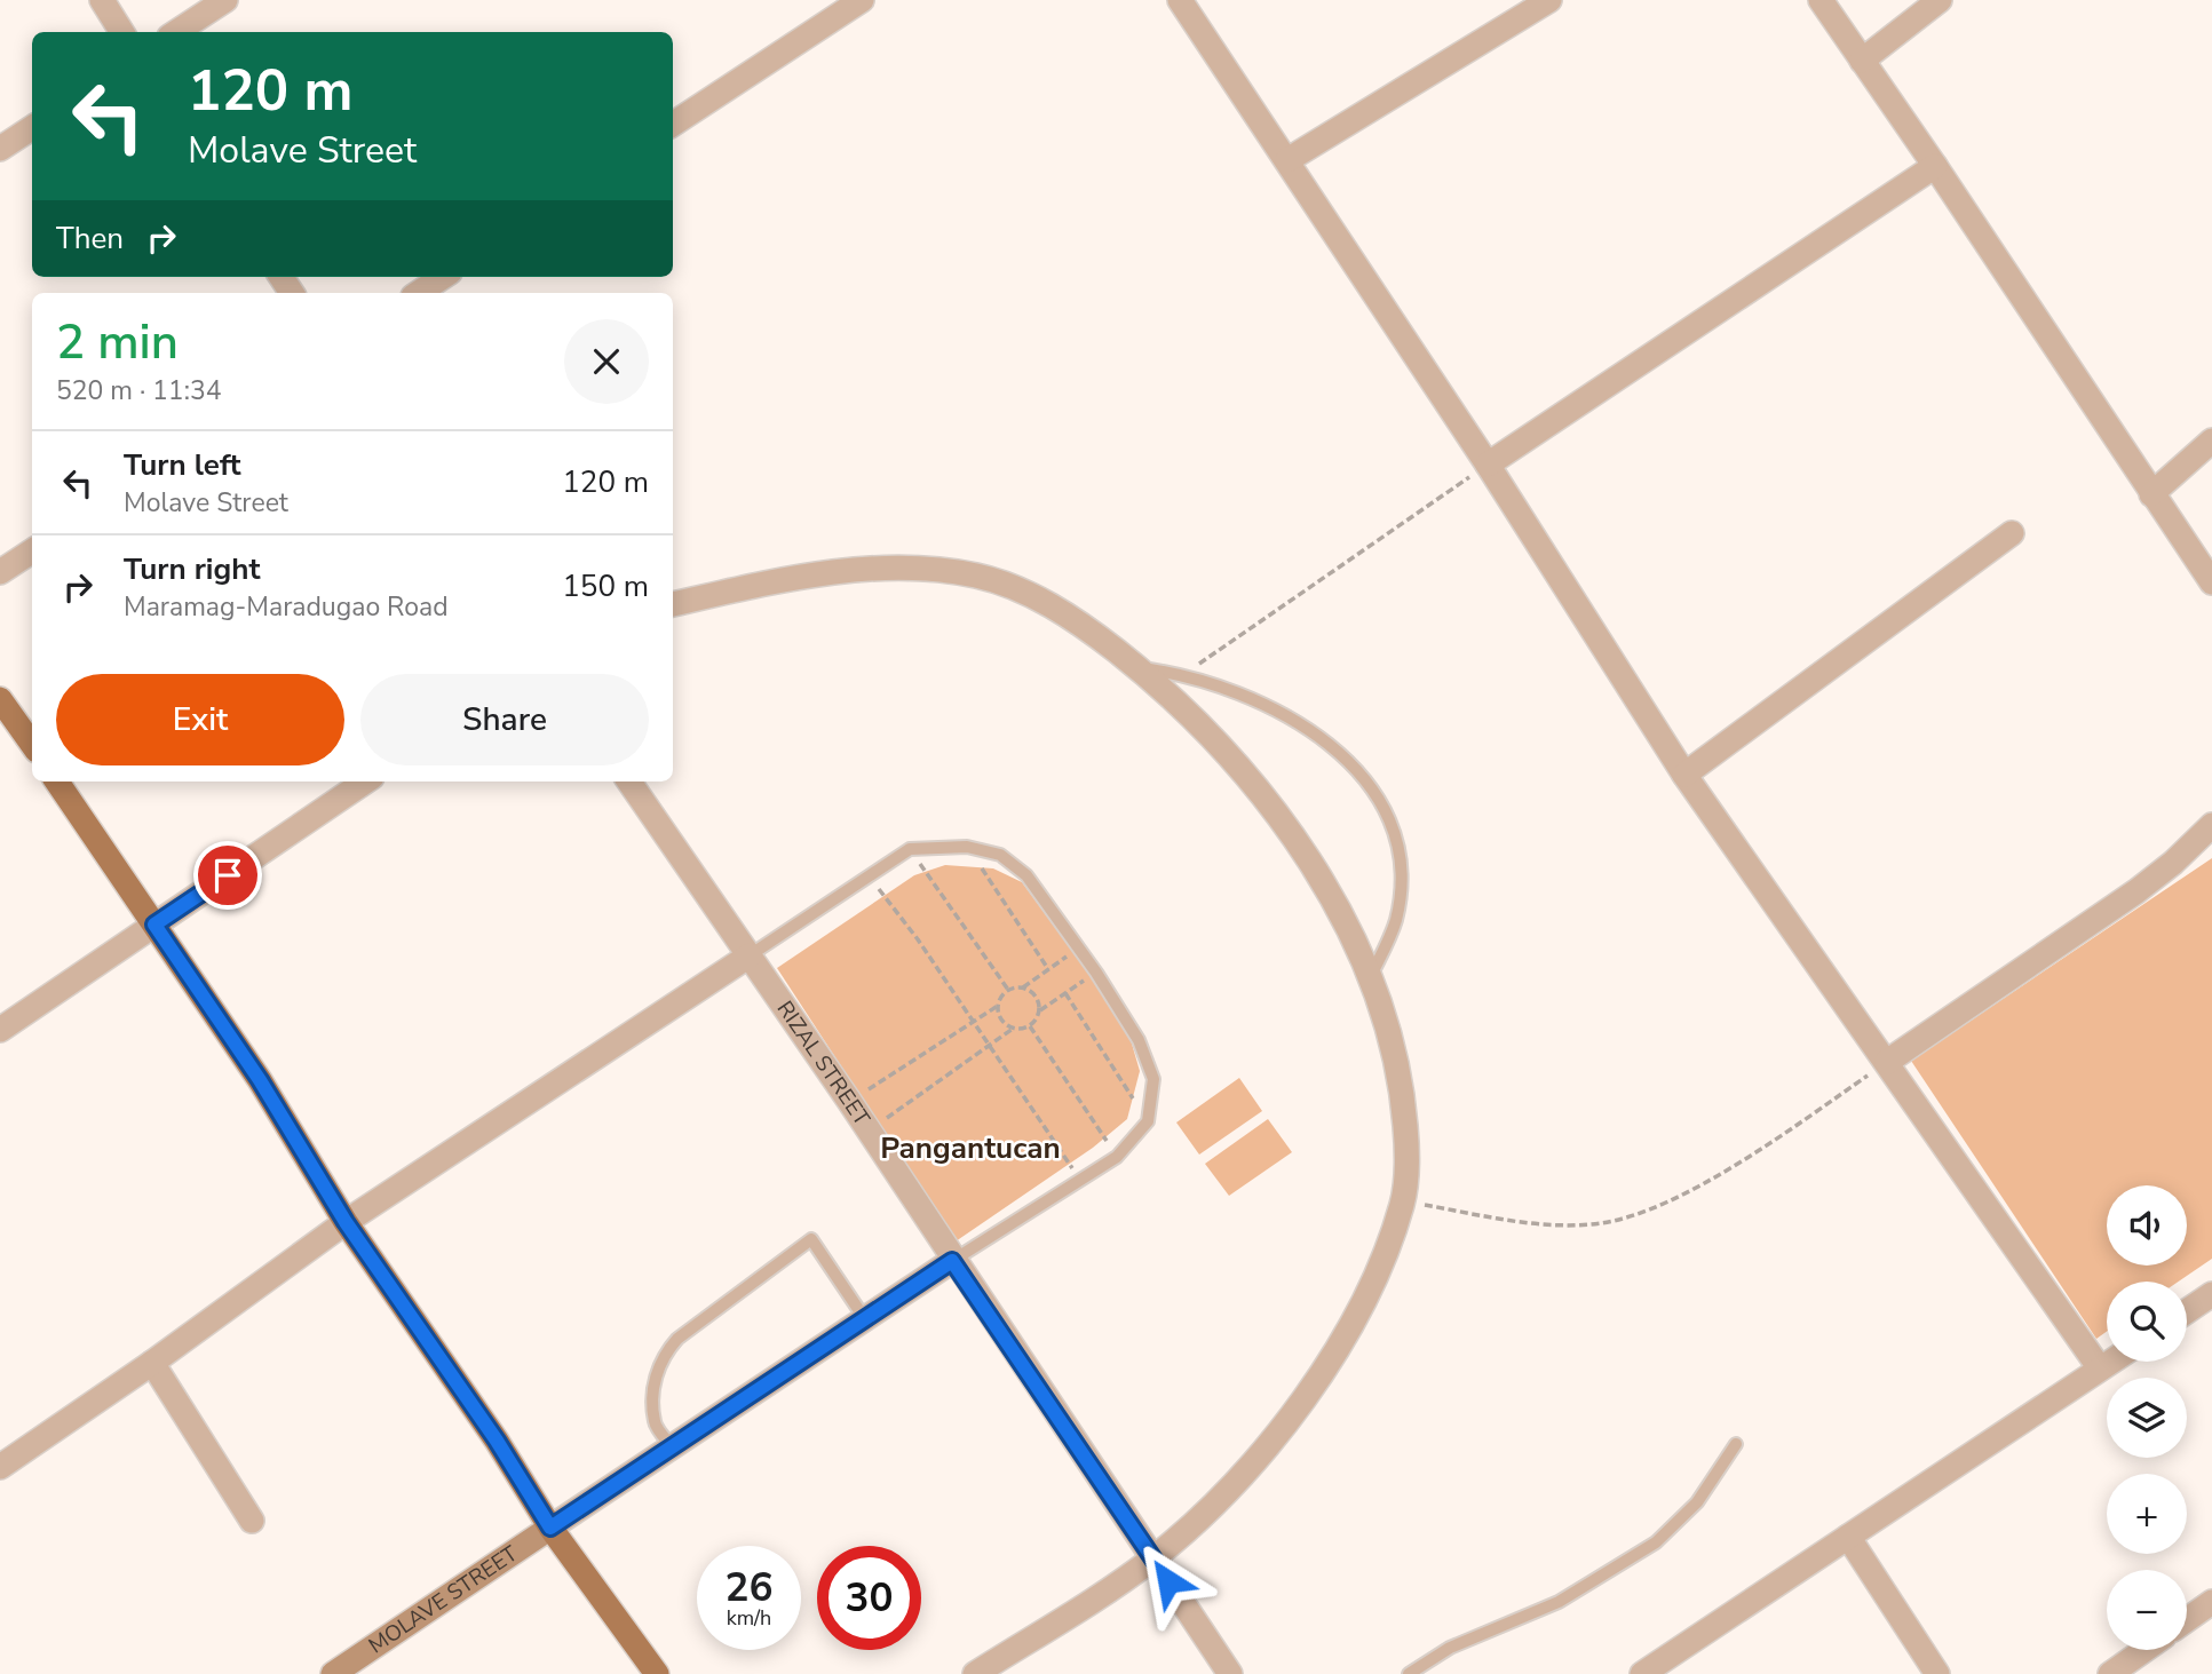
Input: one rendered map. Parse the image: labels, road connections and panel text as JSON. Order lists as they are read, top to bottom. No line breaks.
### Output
{"streets":{"street":["RIZAL STREET","MOLAVE STREET"]},"crossings":[["RIZAL STREET","MOLAVE STREET"]],"districts":["Pangantucan"],"page":{"turn":["120 m","Molave Street"],"then":"Then","heading":["2 min","520 m · 11:34"],"list":[{"name":"Turn left","note":"Molave Street","value":"120 m"},{"name":"Turn right","note":"Maramag-Maradugao Road","value":"150 m"}],"buttons":["Exit","Share"],"map_buttons":["+","−"],"speed":"26 km/h","limit":"30"}}
